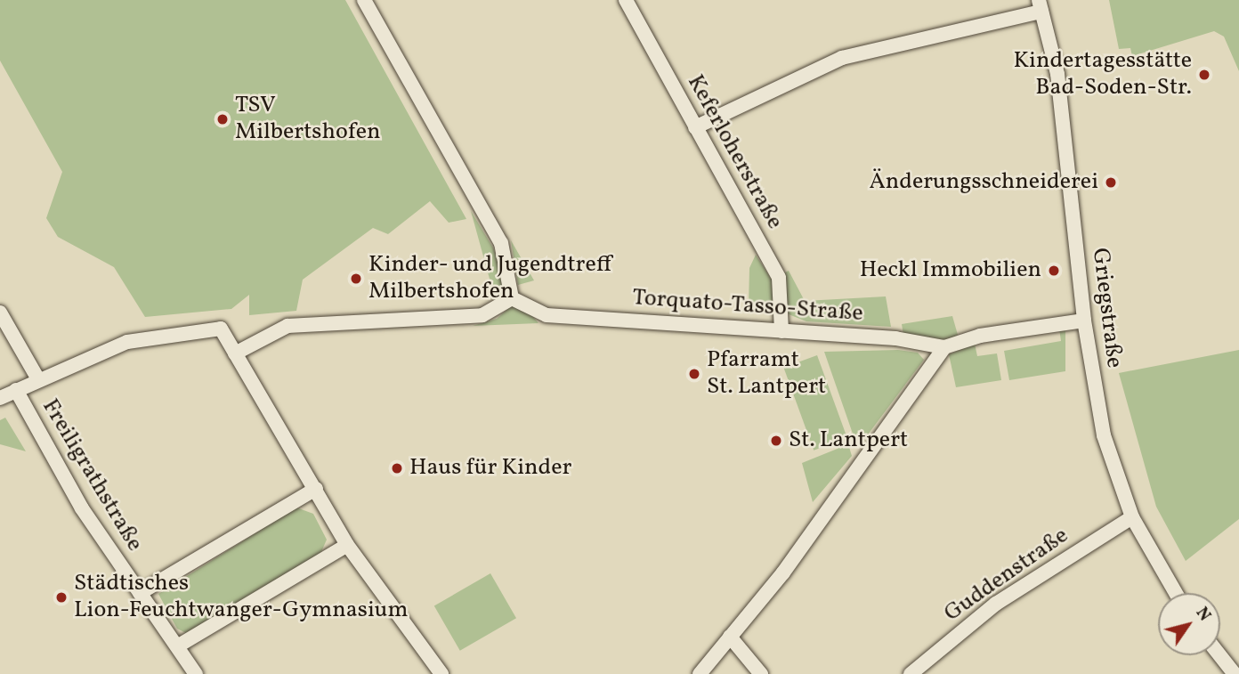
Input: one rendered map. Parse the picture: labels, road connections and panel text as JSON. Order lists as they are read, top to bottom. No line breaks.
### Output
{"streets":{"street":["Keferloherstraße","Torquato-Tasso-Straße","Griegstraße","Freiligrathstraße","Guddenstraße"]},"crossings":[["Keferloherstraße","Torquato-Tasso-Straße"],["Torquato-Tasso-Straße","Griegstraße"],["Griegstraße","Guddenstraße"]],"places":["Kindertagesstätte Bad-Soden-Str.","TSV Milbertshofen","Änderungsschneiderei","Heckl Immobilien","Kinder- und Jugendtreff Milbertshofen","Pfarramt St. Lantpert","St. Lantpert","Haus für Kinder","Städtisches Lion-Feuchtwanger-Gymnasium"],"north":"top right"}
